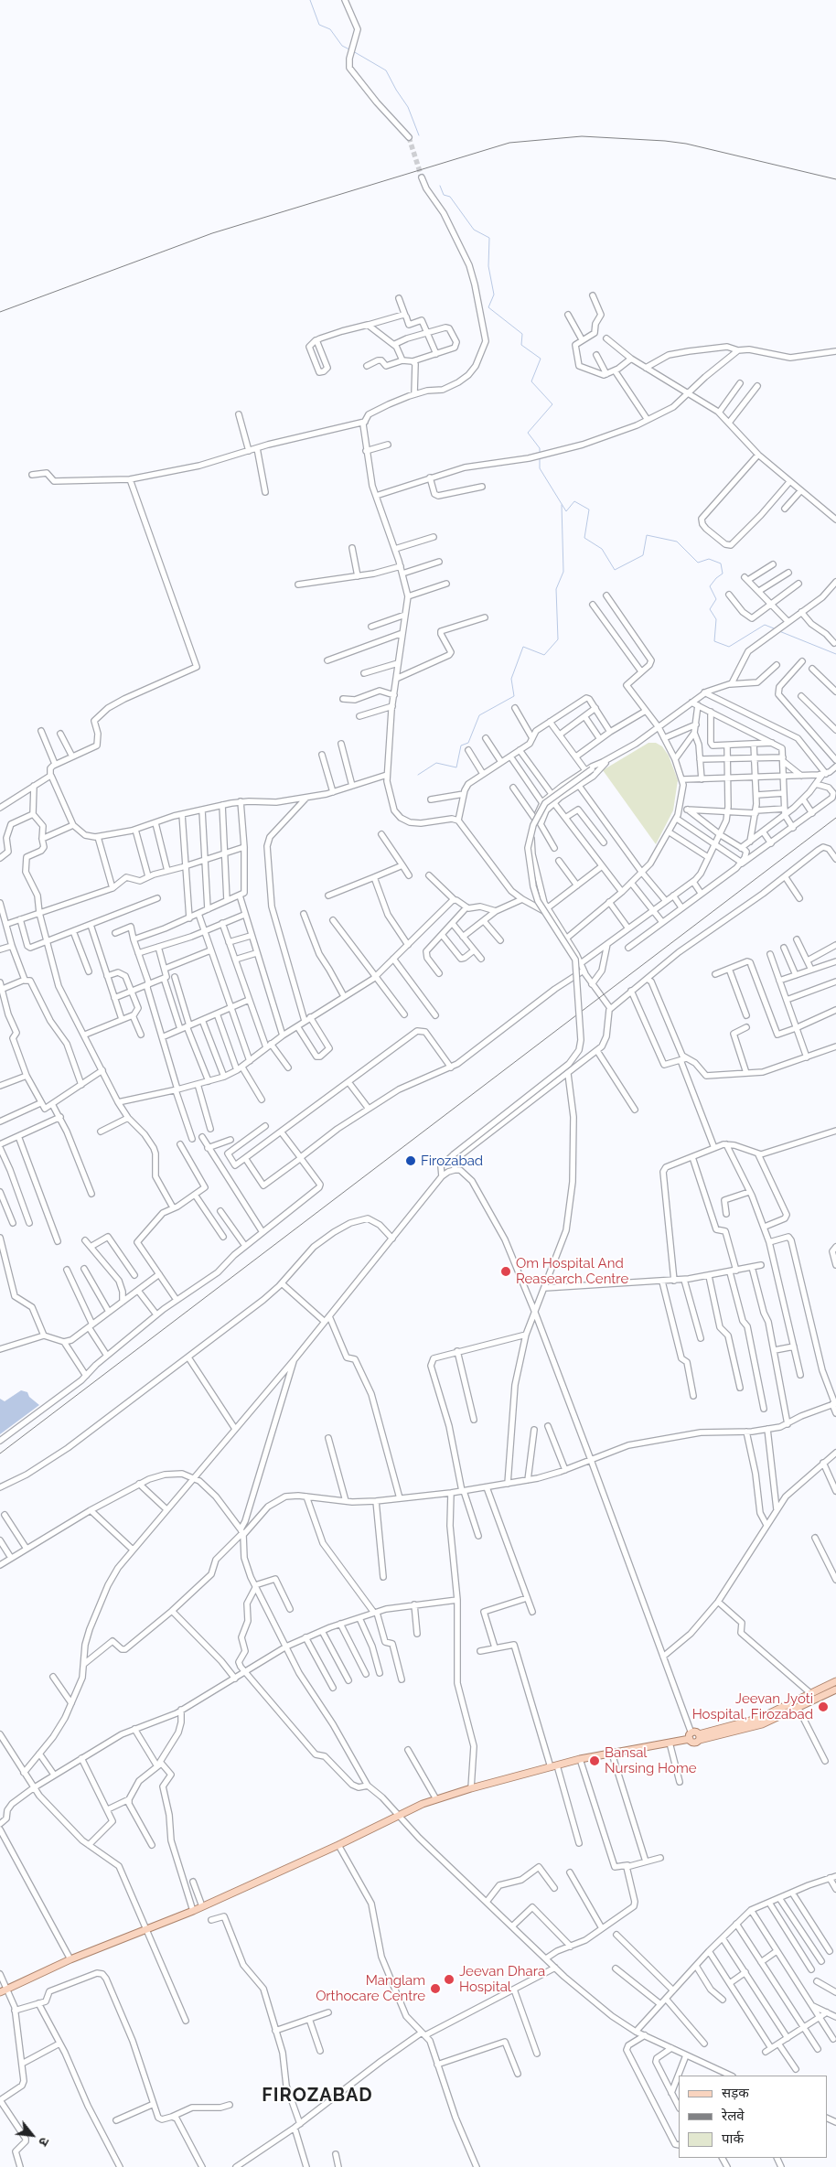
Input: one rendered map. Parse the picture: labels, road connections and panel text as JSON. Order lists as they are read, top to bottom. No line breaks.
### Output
{"districts":["FIROZABAD"],"places":["Firozabad","Om Hospital And Reasearch Centre","Jeevan Jyoti Hospital, Firozabad","Bansal Nursing Home","Jeevan Dhara Hospital","Manglam Orthocare Centre"],"legend":["सड़क","रेलवे","पार्क"],"north":"bottom right"}
